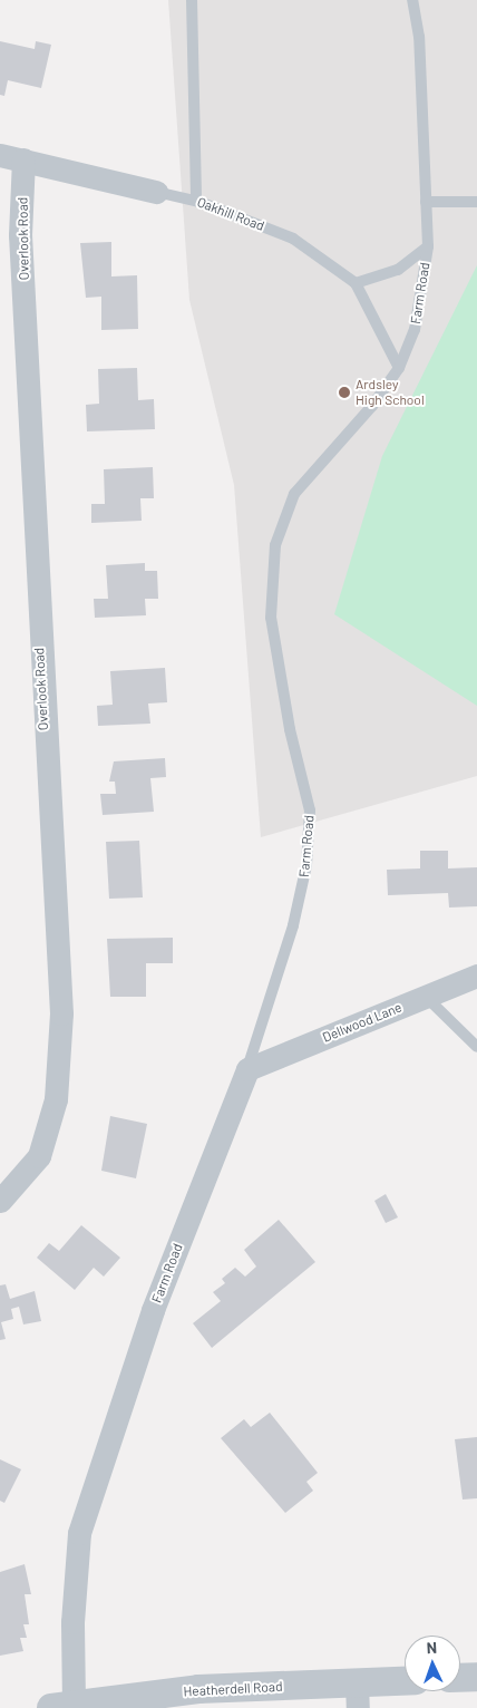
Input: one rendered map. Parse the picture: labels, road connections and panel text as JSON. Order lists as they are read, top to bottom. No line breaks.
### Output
{"streets":{"street":["Oakhill Road","Overlook Road","Farm Road","Dellwood Lane","Heatherdell Road"]},"crossings":[["Oakhill Road","Overlook Road"],["Oakhill Road","Farm Road"],["Farm Road","Dellwood Lane"],["Farm Road","Heatherdell Road"]],"places":["Ardsley High School"],"north":"top"}
